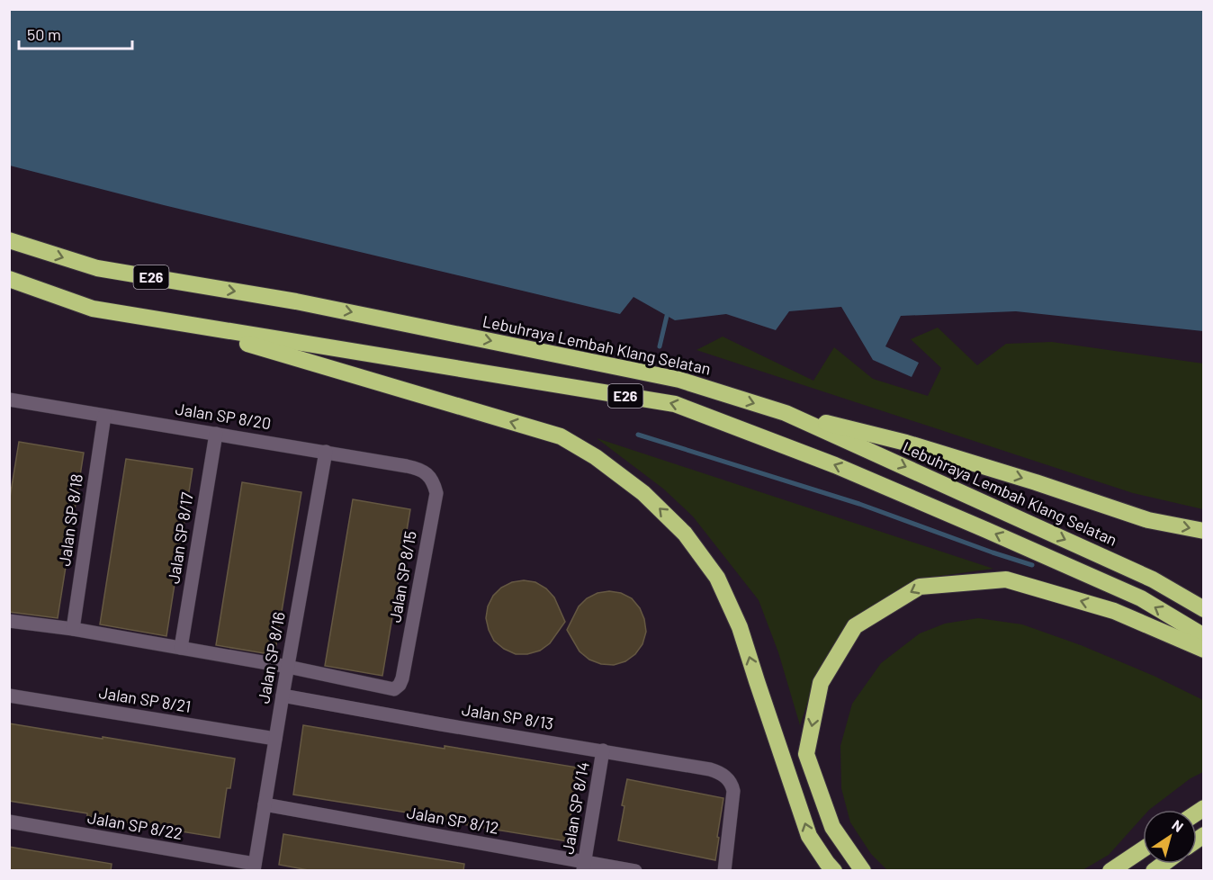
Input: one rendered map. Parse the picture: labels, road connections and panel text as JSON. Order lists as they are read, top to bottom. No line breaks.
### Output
{"streets":{"highway":["E26","Lebuhraya Lembah Klang Selatan"],"street":["Jalan SP 8/20","Jalan SP 8/18","Jalan SP 8/17","Jalan SP 8/15","Jalan SP 8/16","Jalan SP 8/21","Jalan SP 8/13","Jalan SP 8/14","Jalan SP 8/12","Jalan SP 8/22"]},"crossings":[["Jalan SP 8/20","Jalan SP 8/18"],["Jalan SP 8/20","Jalan SP 8/17"],["Jalan SP 8/20","Jalan SP 8/15"],["Jalan SP 8/20","Jalan SP 8/16"],["Jalan SP 8/15","Jalan SP 8/16"],["Jalan SP 8/16","Jalan SP 8/21"],["Jalan SP 8/16","Jalan SP 8/13"],["Jalan SP 8/16","Jalan SP 8/12"],["Jalan SP 8/16","Jalan SP 8/22"],["Jalan SP 8/13","Jalan SP 8/14"],["Jalan SP 8/14","Jalan SP 8/12"]],"scale_bar":"50 m","north":"top right"}
